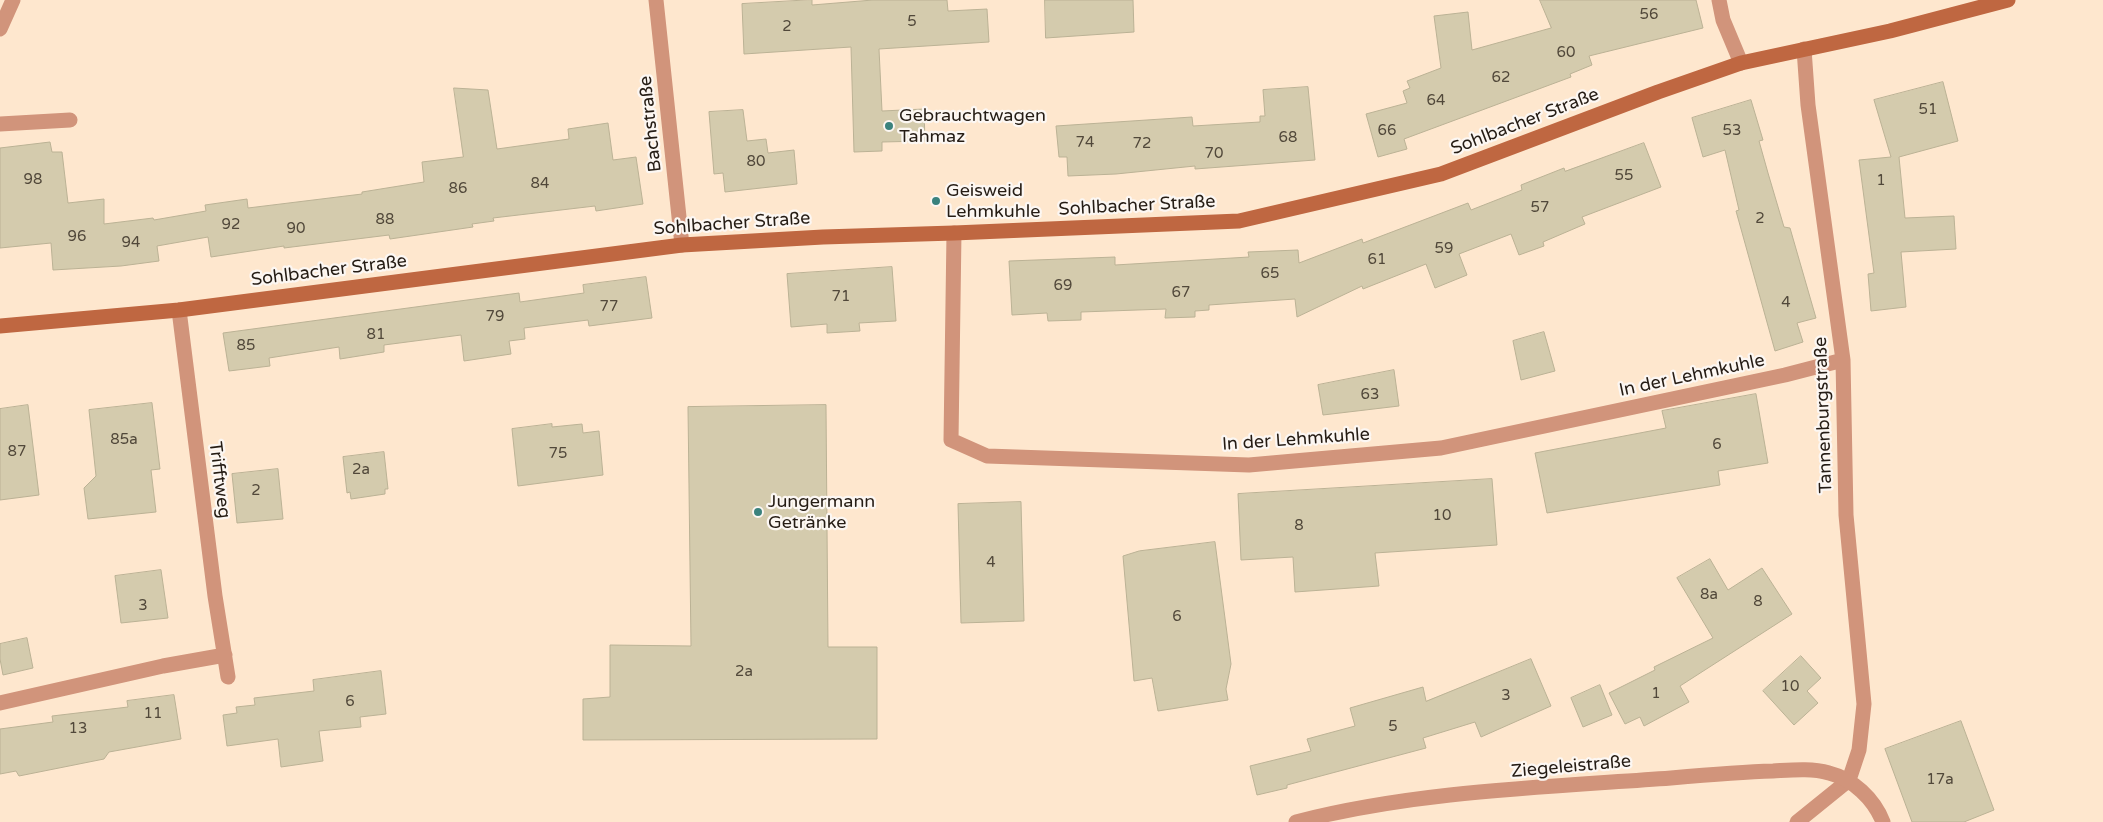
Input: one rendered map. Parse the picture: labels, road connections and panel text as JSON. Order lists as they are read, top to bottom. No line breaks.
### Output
{"streets":{"street":["Sohlbacher Straße","Bachstraße","In der Lehmkuhle","Tannenburgstraße","Trifftweg","Ziegeleistraße"]},"crossings":[["Sohlbacher Straße","Bachstraße"],["Sohlbacher Straße","In der Lehmkuhle"],["Sohlbacher Straße","Tannenburgstraße"],["Sohlbacher Straße","Trifftweg"],["In der Lehmkuhle","Tannenburgstraße"],["Tannenburgstraße","Ziegeleistraße"]],"places":["Gebrauchtwagen Tahmaz","Geisweid Lehmkuhle","Jungermann Getränke"],"house_numbers":["56","5","2","60","62","64","51","66","53","68","74","72","70","80","55","98","1","84","86","57","2","88","92","90","96","94","59","61","65","69","67","71","4","77","79","81","85","63","85a","6","87","75","2a","2","10","8","4","8a","8","3","6","2a","10","1","3","6","11","5","13","17a"]}
